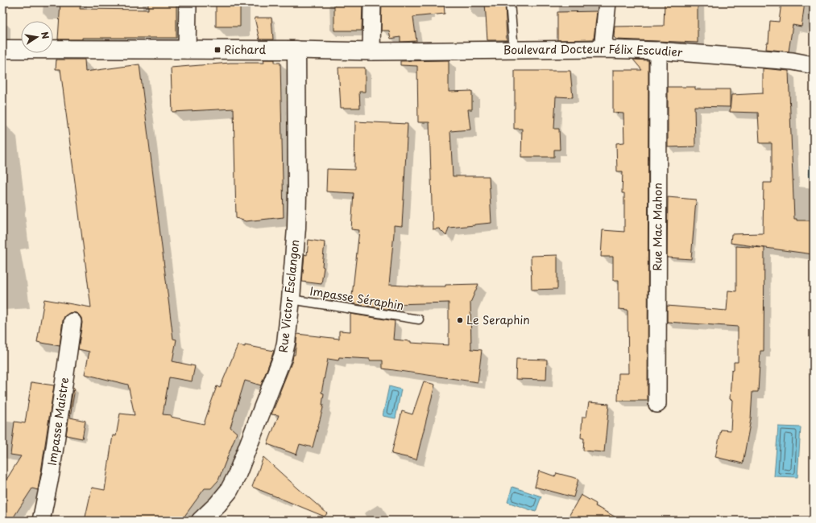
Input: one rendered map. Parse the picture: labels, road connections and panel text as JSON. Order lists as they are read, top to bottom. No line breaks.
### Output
{"streets":{"main road":["Rue Victor Esclangon"],"street":["Boulevard Docteur Félix Escudier","Rue Mac Mahon","Impasse Maistre"],"lane":["Impasse Séraphin"]},"crossings":[["Boulevard Docteur Félix Escudier","Rue Mac Mahon"],["Boulevard Docteur Félix Escudier","Rue Victor Esclangon"],["Rue Victor Esclangon","Impasse Séraphin"]],"places":{"transit":["Richard"],"other":["Le Seraphin"]},"north":"right"}
